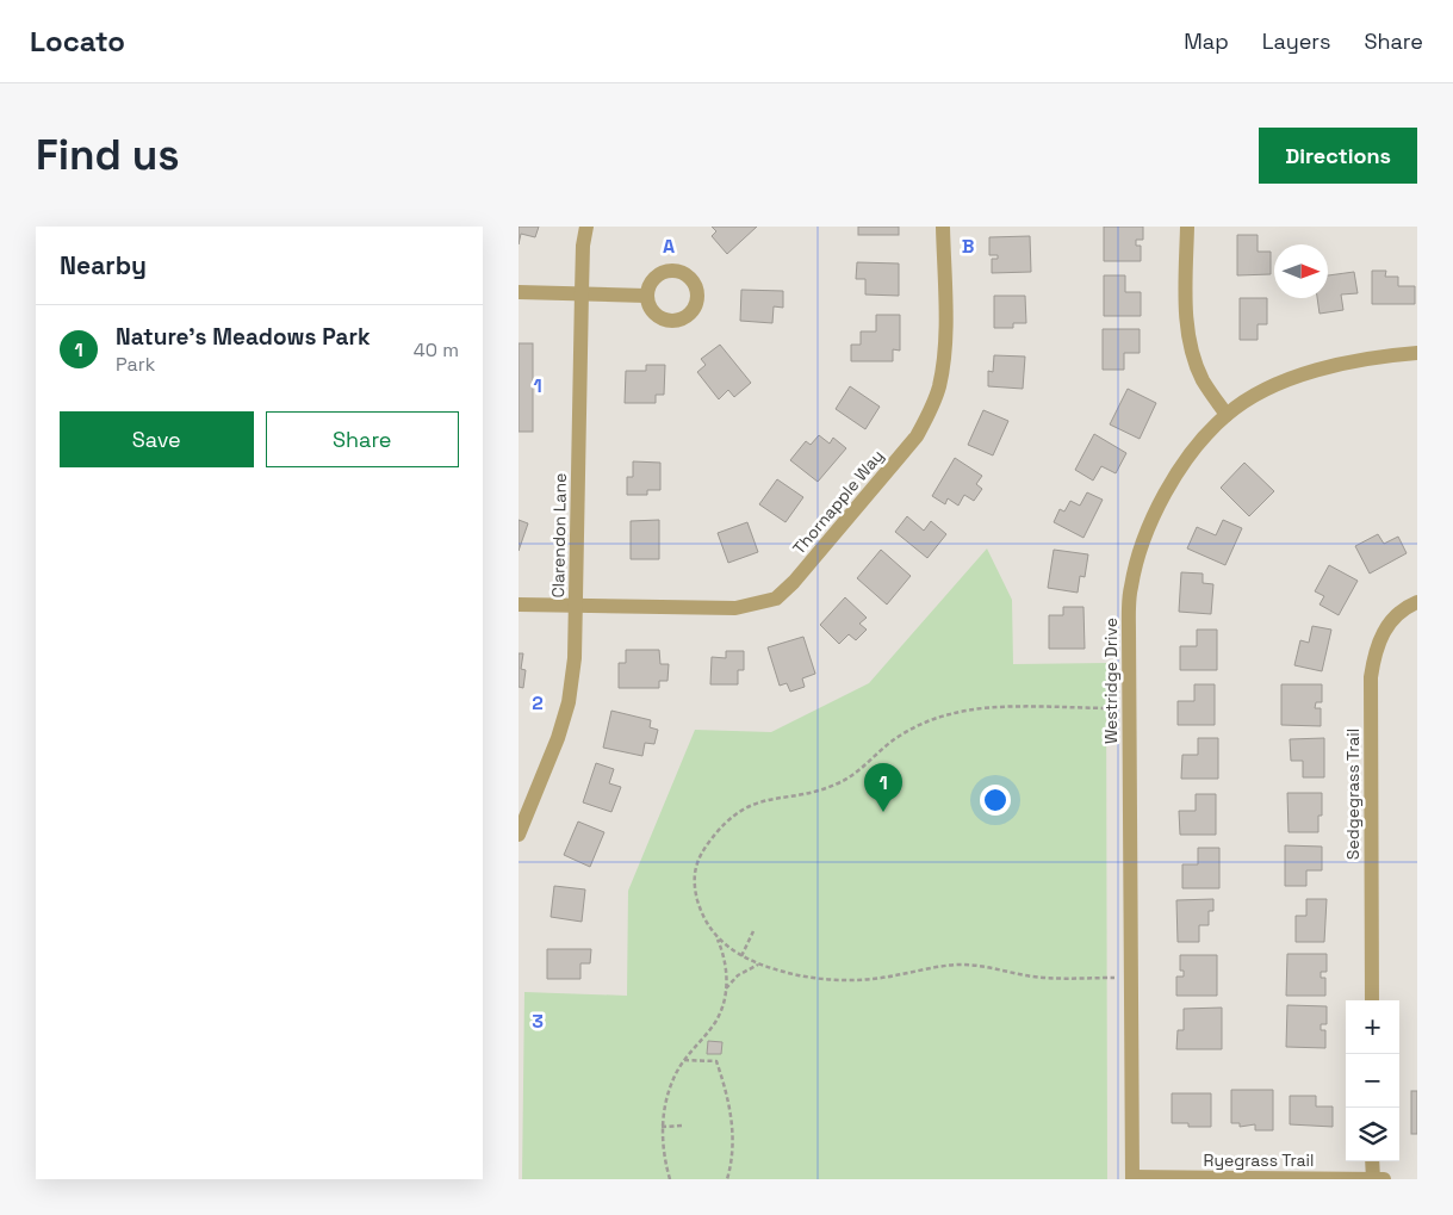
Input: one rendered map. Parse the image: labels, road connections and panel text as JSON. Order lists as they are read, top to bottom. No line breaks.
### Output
{"streets":{"street":["Thornapple Way","Clarendon Lane","Westridge Drive","Sedgegrass Trail","Ryegrass Trail"]},"crossings":[["Thornapple Way","Clarendon Lane"],["Westridge Drive","Ryegrass Trail"]],"north":"right","page":{"header":"Locato","nav":["Map","Layers","Share"],"buttons":["Directions",["Save","Share"]],"title":"Find us","heading":"Nearby","list":[{"mark":"1","name":"Nature's Meadows Park","note":"Park","value":"40 m"}],"pins":"1","map_buttons":["+","−"]},"grid":{"columns":["A","B"],"rows":["1","2","3"]}}
